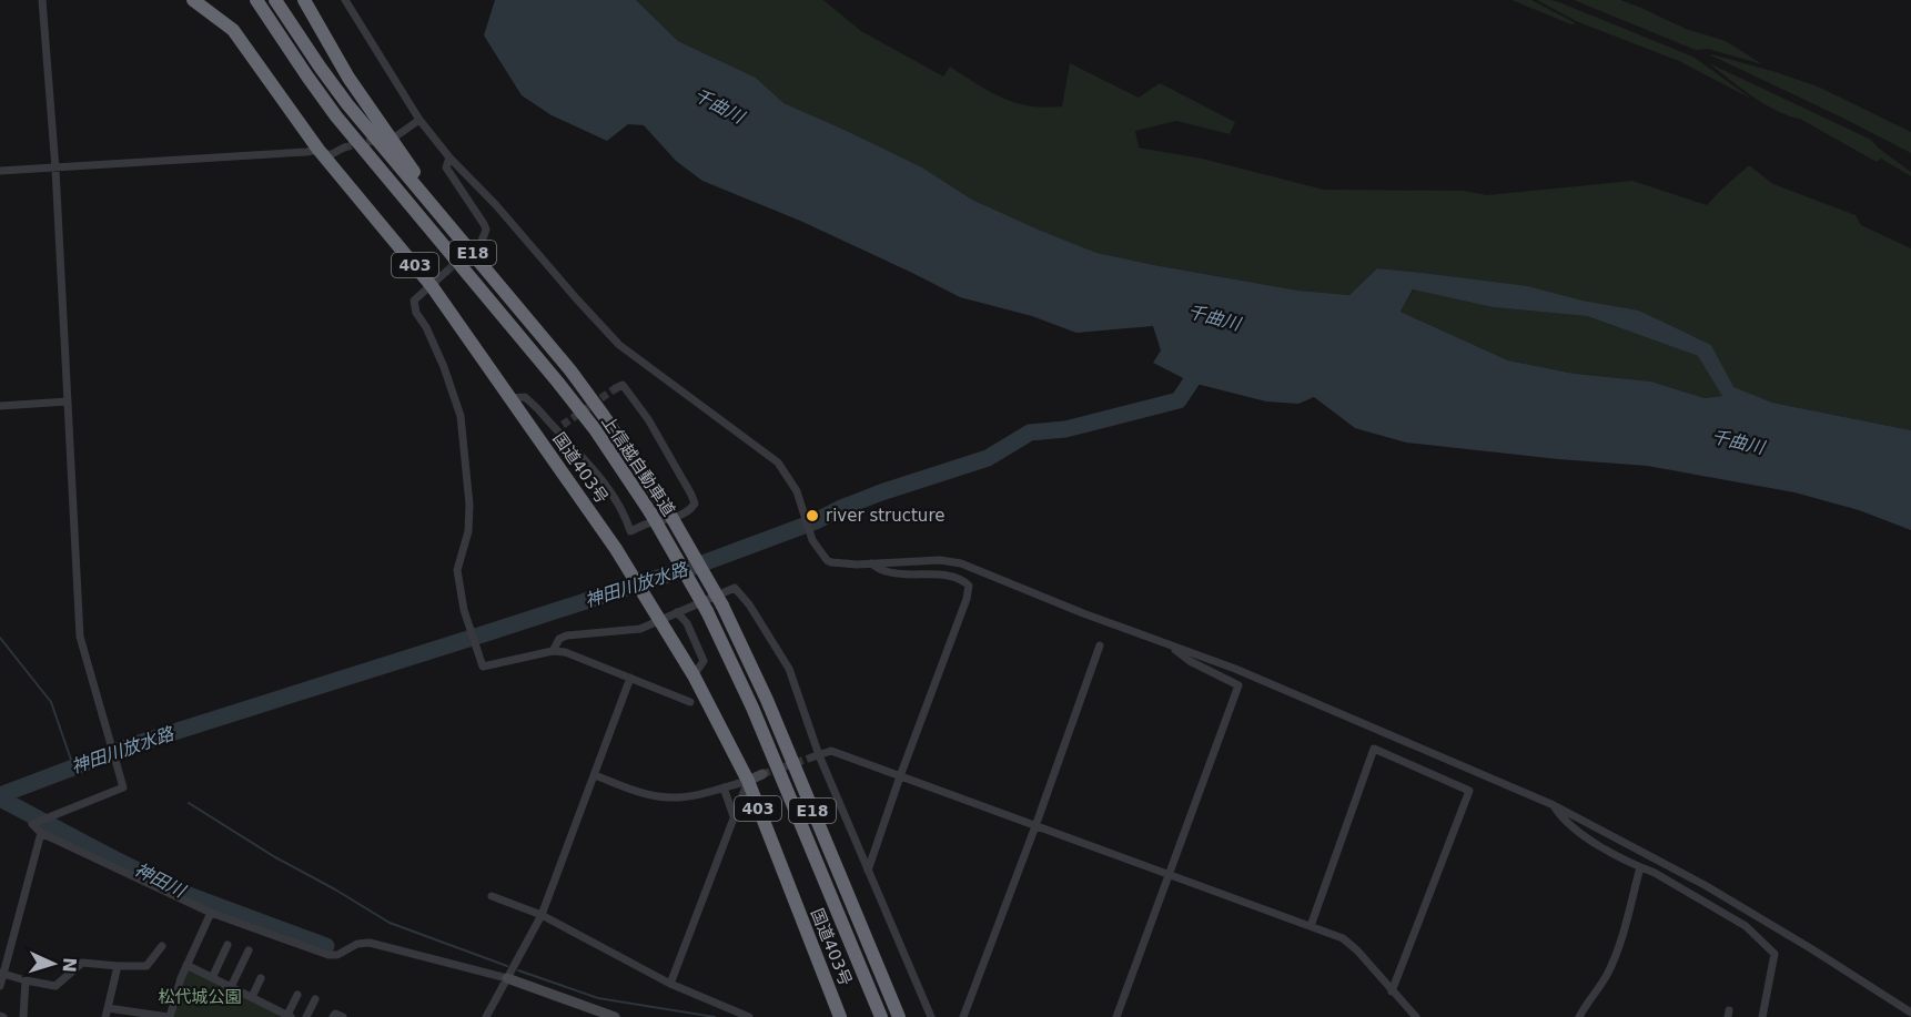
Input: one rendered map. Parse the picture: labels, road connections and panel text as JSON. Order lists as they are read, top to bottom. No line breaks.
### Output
{"streets":{"highway":["E18","403","上信越自動車道","国道403号"]},"water":["千曲川","神田川放水路","神田川"],"parks":["松代城公園"],"places":["river structure"],"north":"right"}
